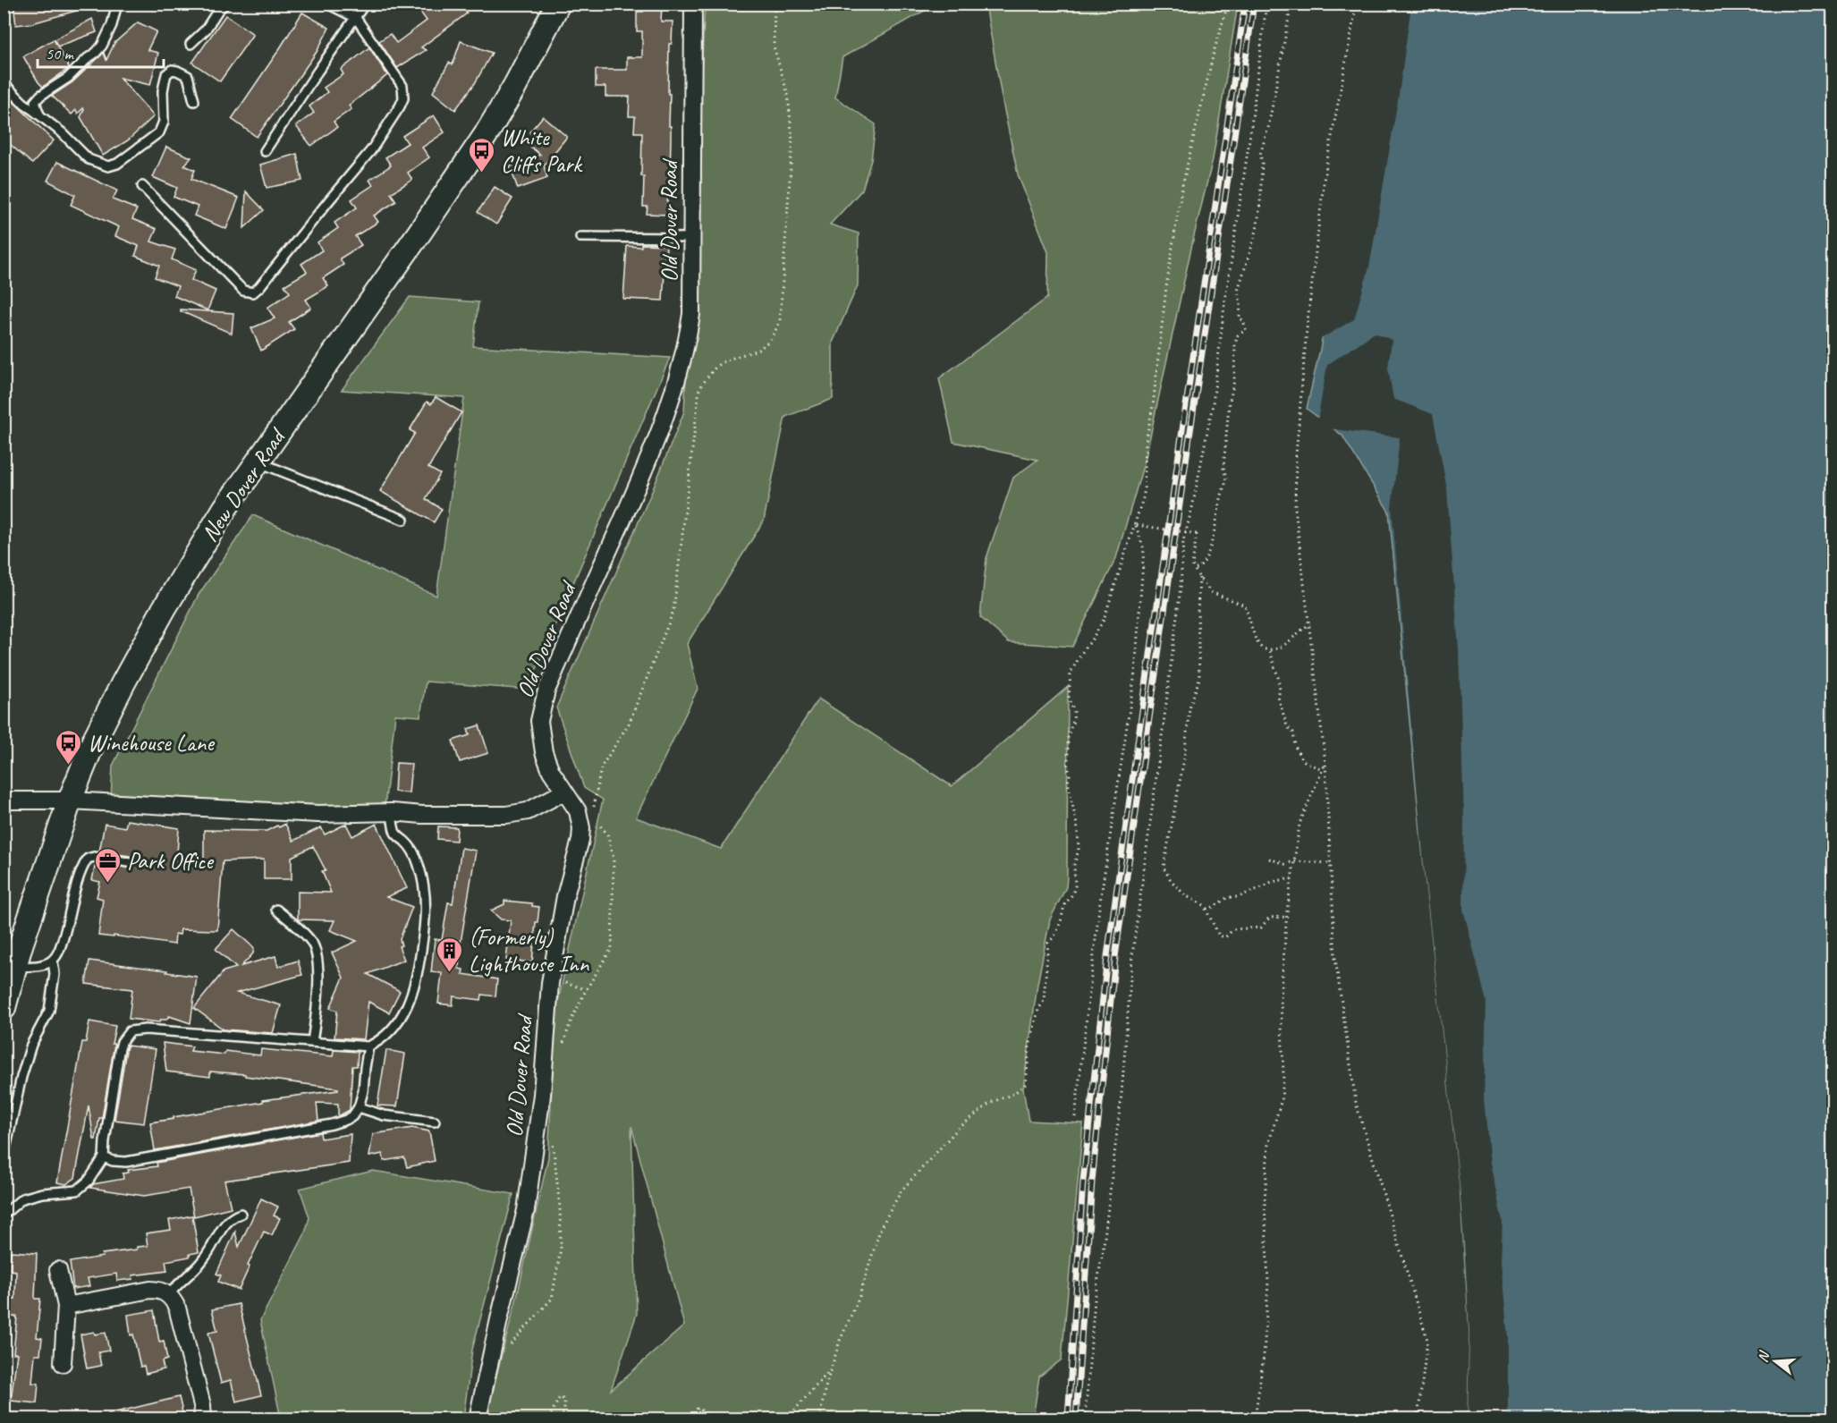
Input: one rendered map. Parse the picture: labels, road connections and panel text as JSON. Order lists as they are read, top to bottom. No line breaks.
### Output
{"streets":{"main road":["New Dover Road"],"street":["Old Dover Road"]},"places":{"bus stop":["White Cliffs Park","Winehouse Lane"],"office":["Park Office"],"building":["(Formerly) Lighthouse Inn"]},"scale_bar":"50 m","north":"left"}
